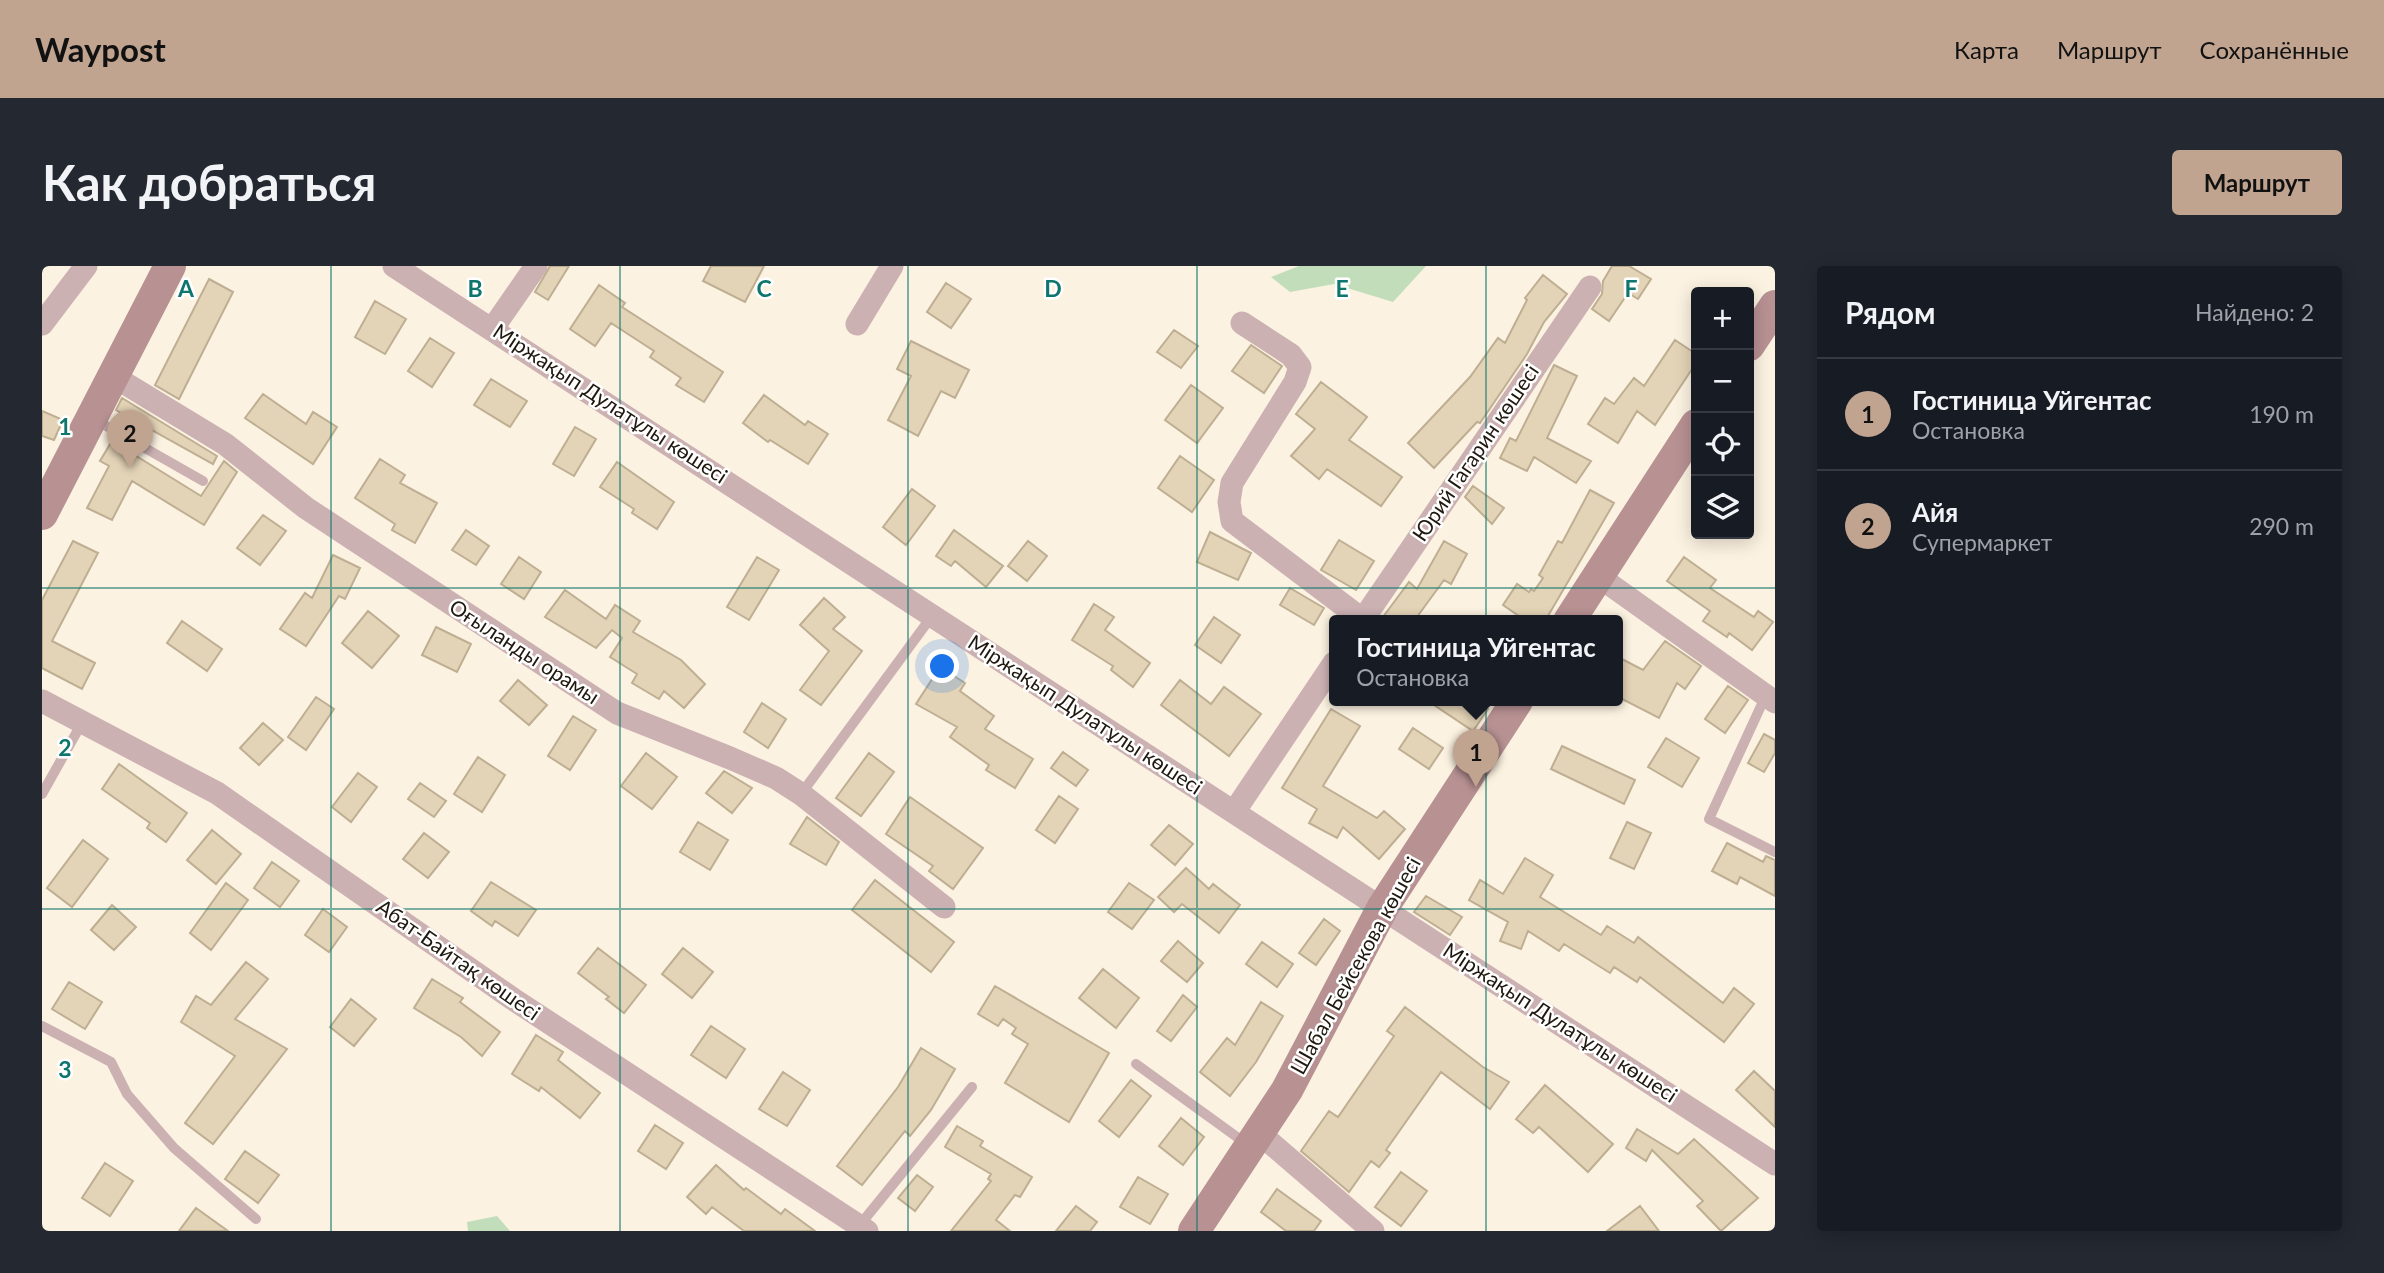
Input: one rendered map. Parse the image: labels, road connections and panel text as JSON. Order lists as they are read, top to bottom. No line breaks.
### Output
{"streets":{"main road":["Шабал Бейсекова көшесі"],"street":["Міржақып Дулатұлы көшесі","Юрий Гагарин көшесі","Оғыланды орамы","Абат-Байтақ көшесі"]},"crossings":[["Міржақып Дулатұлы көшесі","Шабал Бейсекова көшесі"]],"page":{"header":"Waypost","nav":["Карта","Маршрут","Сохранённые"],"buttons":"Маршрут","title":"Как добраться","heading":["Рядом","Найдено: 2"],"map_buttons":["+","−"],"list":[{"mark":"1","name":"Гостиница Уйгентас","note":"Остановка","value":"190 m"},{"mark":"2","name":"Айя","note":"Супермаркет","value":"290 m"}],"pins":["2","1"],"popup":["Гостиница Уйгентас","Остановка"]},"grid":{"columns":["A","B","C","D","E","F"],"rows":["1","2","3"]}}
